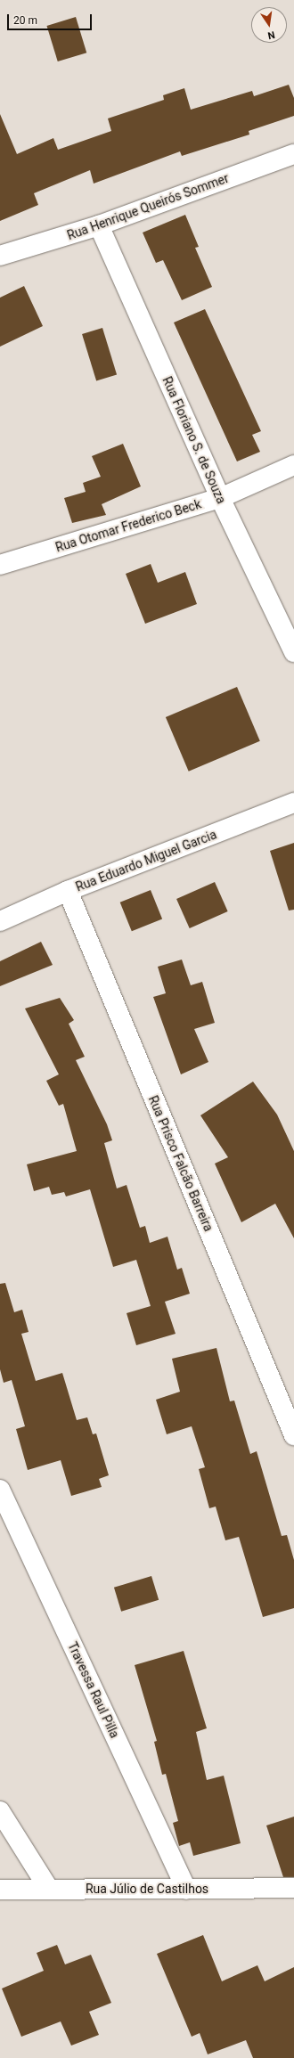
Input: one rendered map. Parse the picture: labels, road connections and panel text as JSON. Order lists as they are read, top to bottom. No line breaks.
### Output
{"streets":{"street":["Rua Henrique Queirós Sommer","Rua Floriano S. de Souza","Rua Otomar Frederico Beck","Rua Eduardo Miguel Garcia","Rua Prisco Falcão Barreira","Travessa Raul Pilla","Rua Júlio de Castilhos"]},"crossings":[["Rua Henrique Queirós Sommer","Rua Floriano S. de Souza"],["Rua Floriano S. de Souza","Rua Otomar Frederico Beck"],["Rua Eduardo Miguel Garcia","Rua Prisco Falcão Barreira"],["Travessa Raul Pilla","Rua Júlio de Castilhos"]],"scale_bar":"20 m","north":"bottom"}
